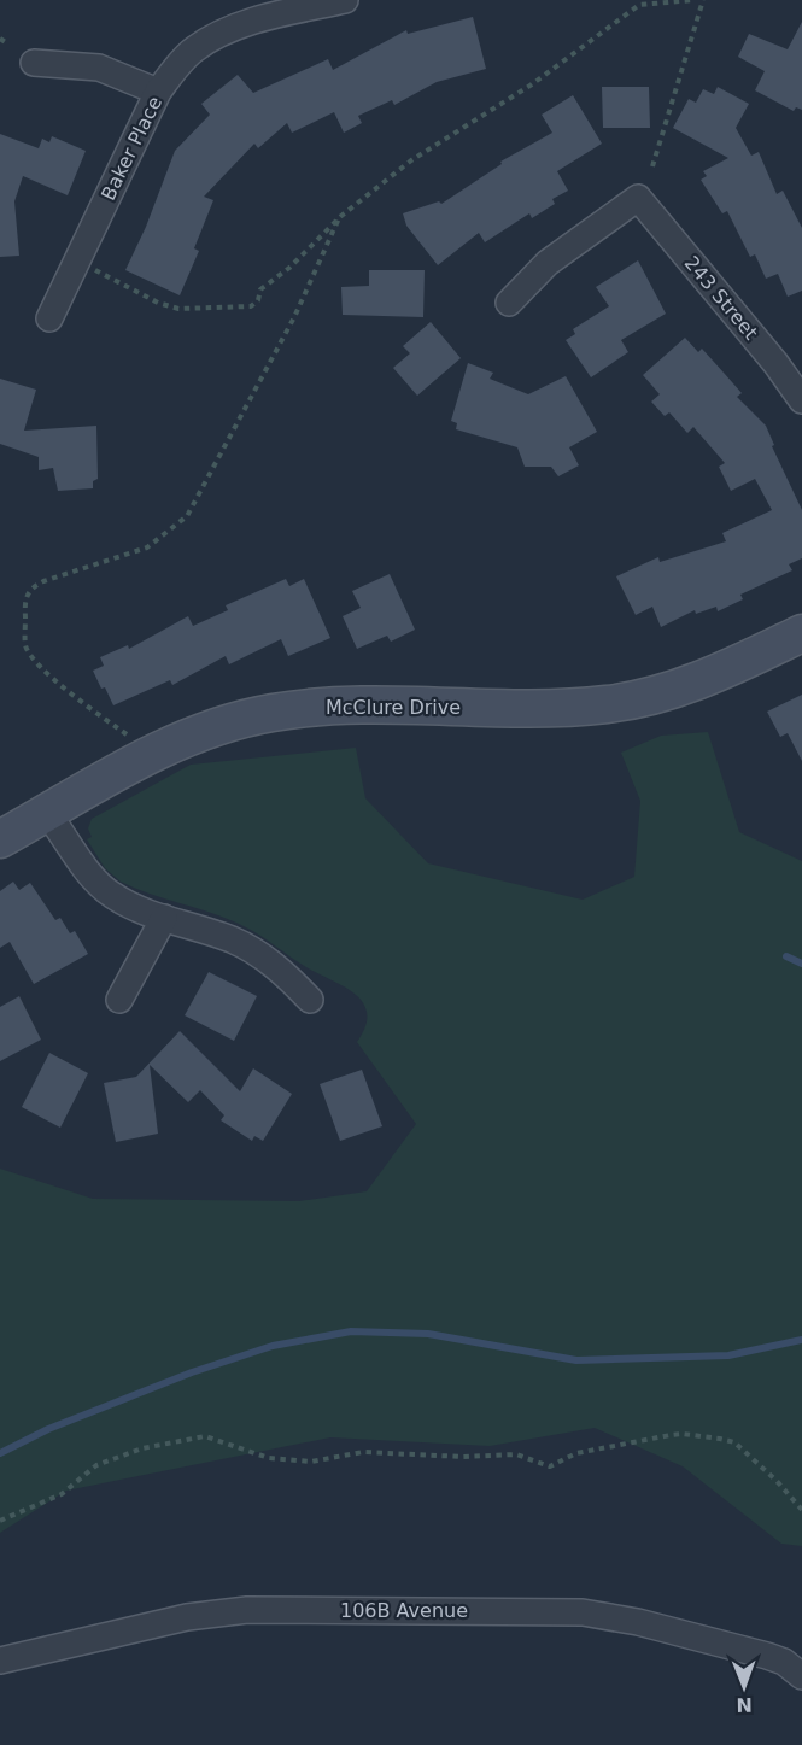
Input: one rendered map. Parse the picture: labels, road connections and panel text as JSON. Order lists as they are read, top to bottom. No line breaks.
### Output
{"streets":{"street":["Baker Place","243 Street","McClure Drive","106B Avenue"]},"north":"bottom"}
